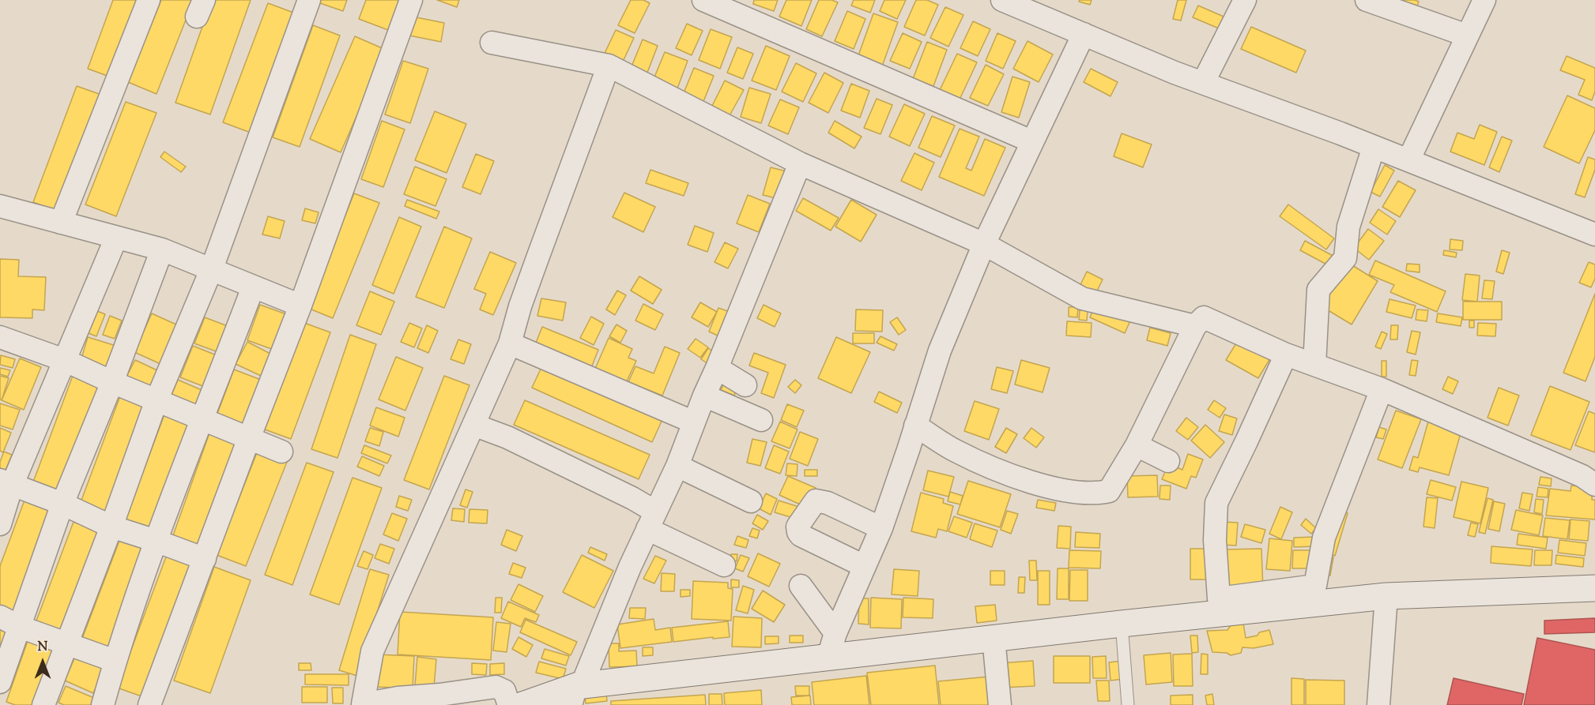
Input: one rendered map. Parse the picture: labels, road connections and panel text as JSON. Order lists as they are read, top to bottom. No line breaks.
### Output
{"north":"top"}
